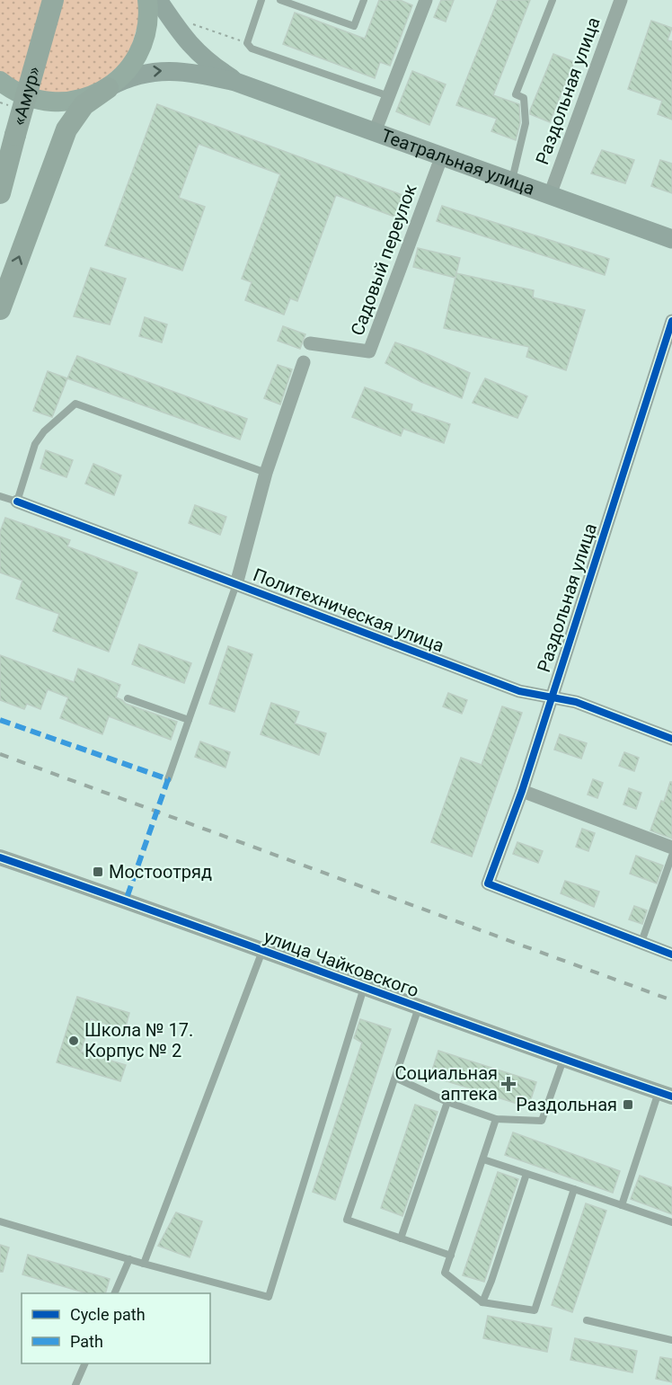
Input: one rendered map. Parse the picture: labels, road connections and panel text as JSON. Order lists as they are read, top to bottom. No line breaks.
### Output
{"streets":{"highway":["«Амур»"],"main road":["Театральная улица"],"street":["Раздольная улица","Садовый переулок","Политехническая улица","улица Чайковского"]},"crossings":[["Раздольная улица","Театральная улица"],["Раздольная улица","Политехническая улица"],["Театральная улица","Садовый переулок"]],"places":{"transit":["Мостоотряд","Раздольная"],"other":["Школа № 17. Корпус № 2"],"health":["Социальная аптека"]},"legend":["Cycle path","Path"]}
